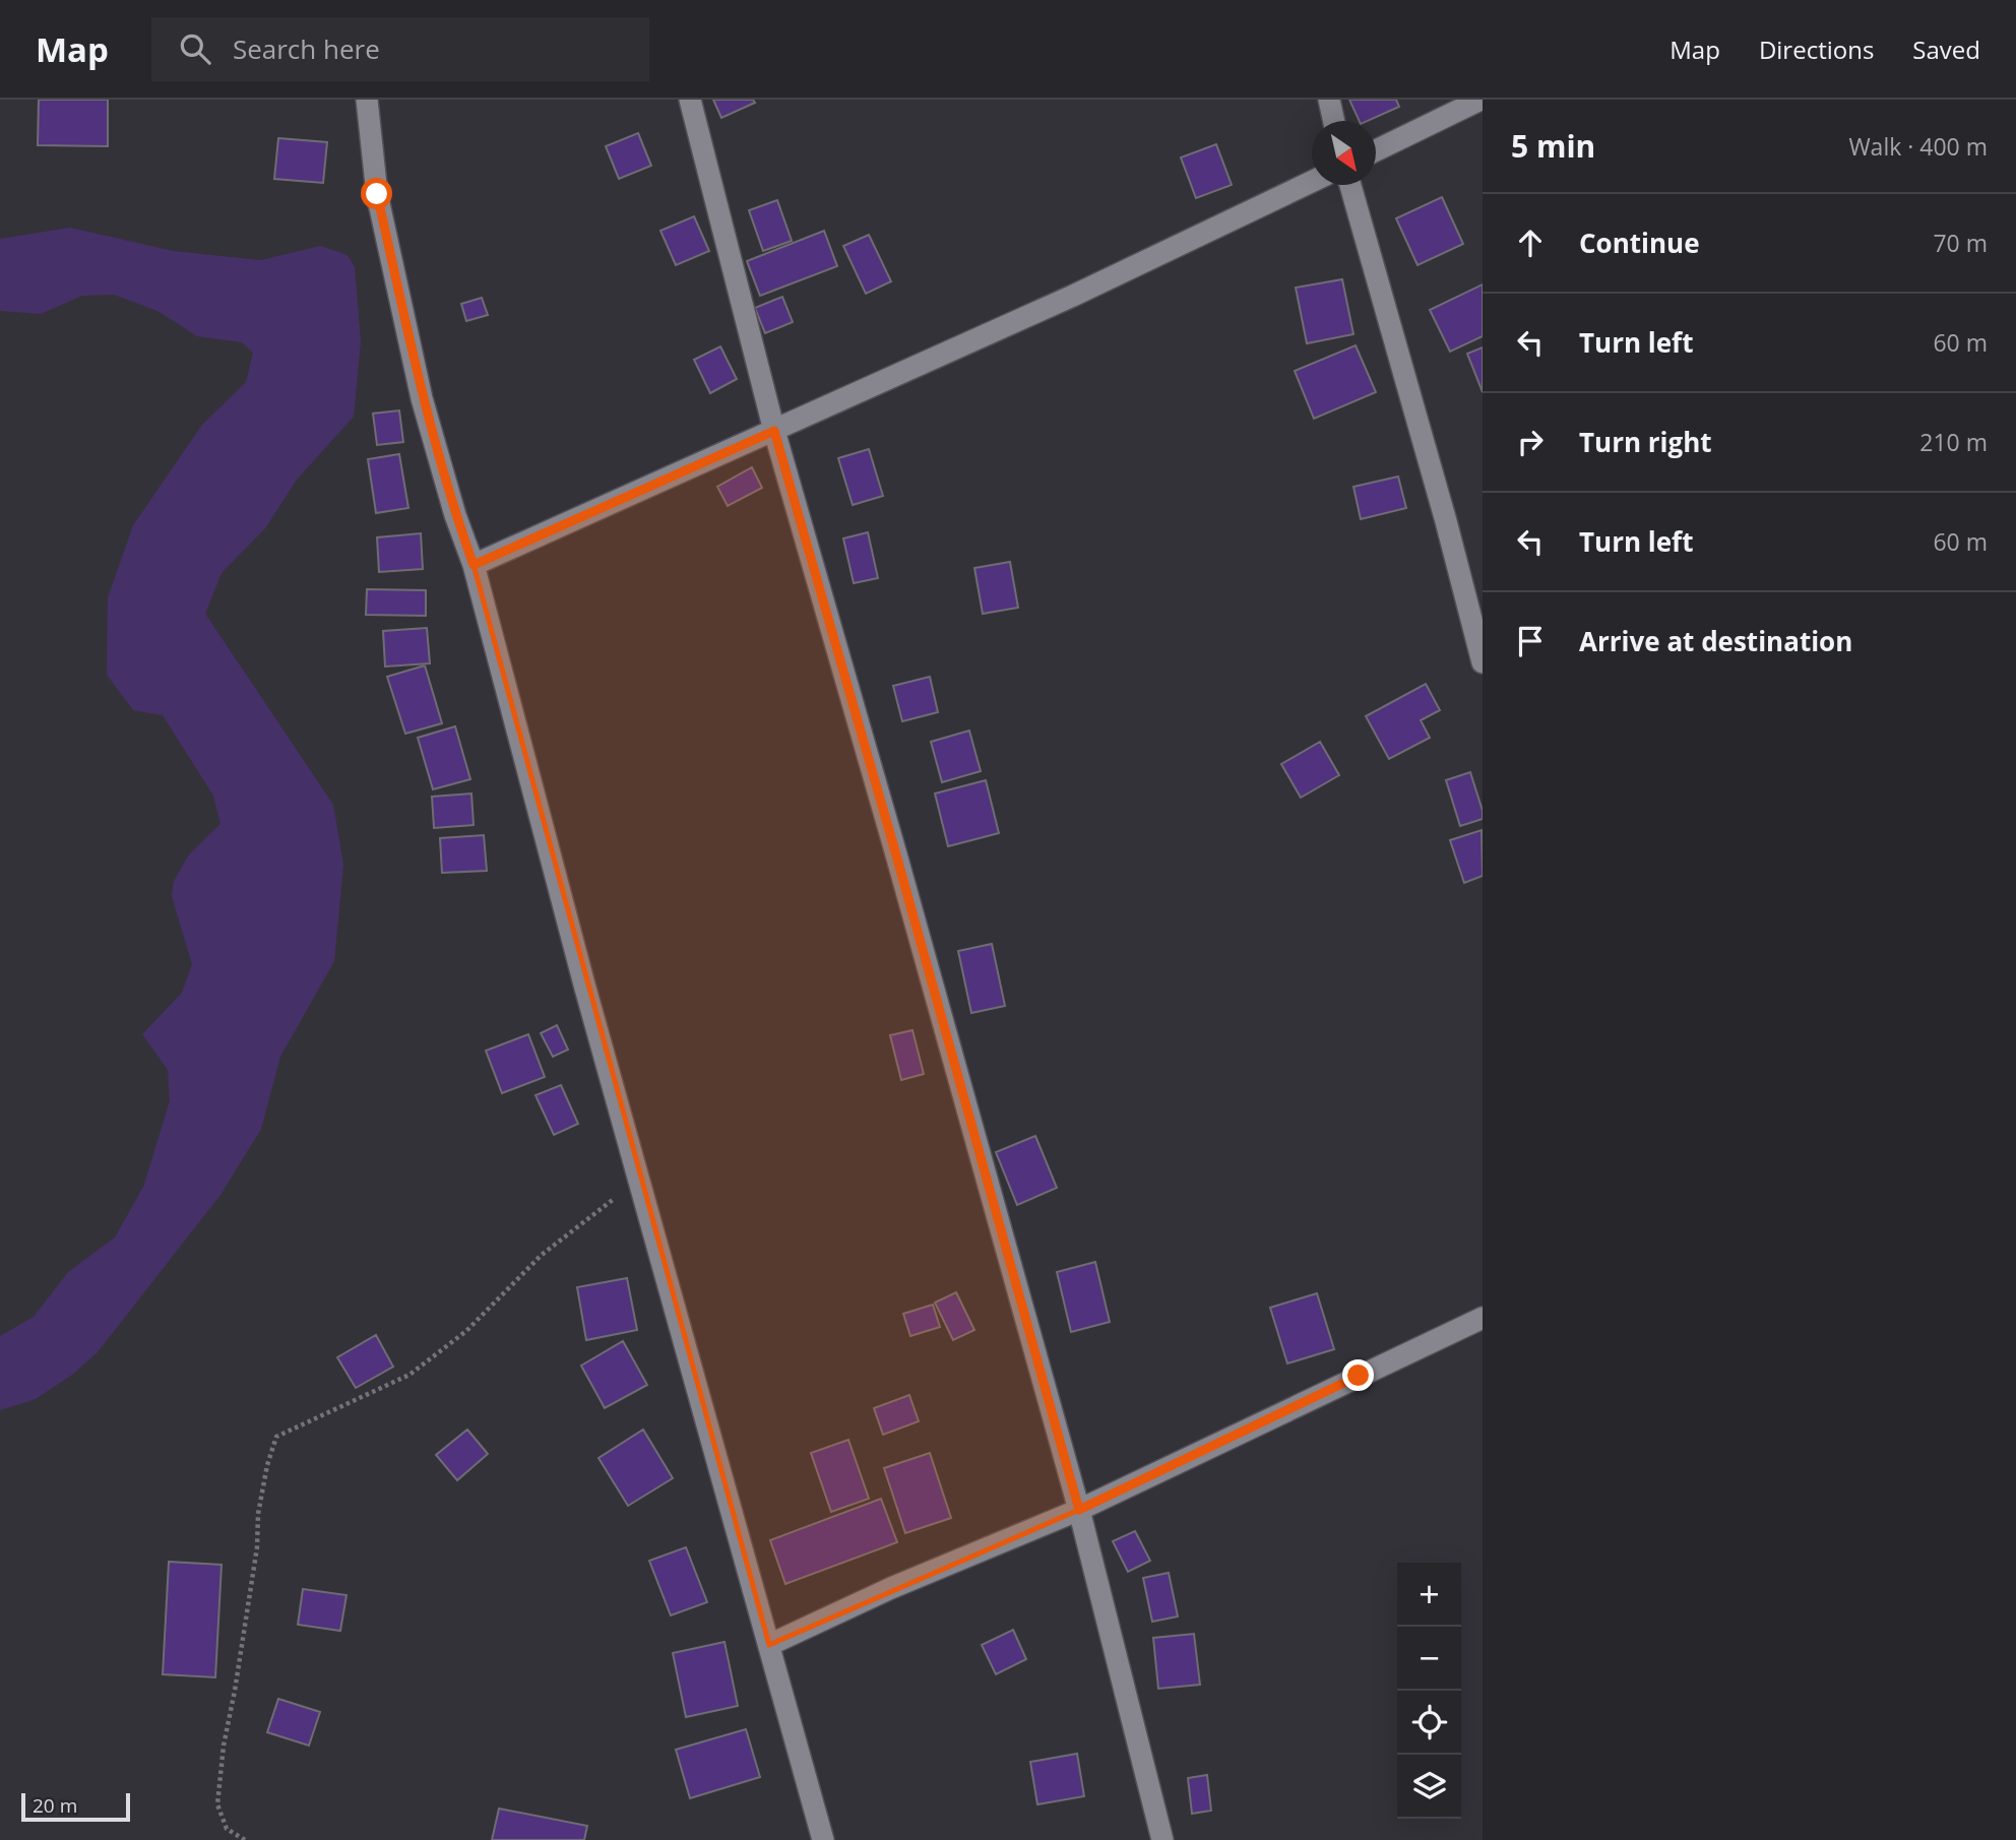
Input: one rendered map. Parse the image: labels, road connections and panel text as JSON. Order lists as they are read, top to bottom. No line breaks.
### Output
{"scale_bar":"20 m","north":"bottom right","page":{"header":"Map","search":"Search here","nav":["Map","Directions","Saved"],"heading":["5 min","Walk · 400 m"],"list":[["Continue","70 m"],["Turn left","60 m"],["Turn right","210 m"],["Turn left","60 m"],"Arrive at destination"],"map_buttons":["+","−"],"scale":"20 m"}}
